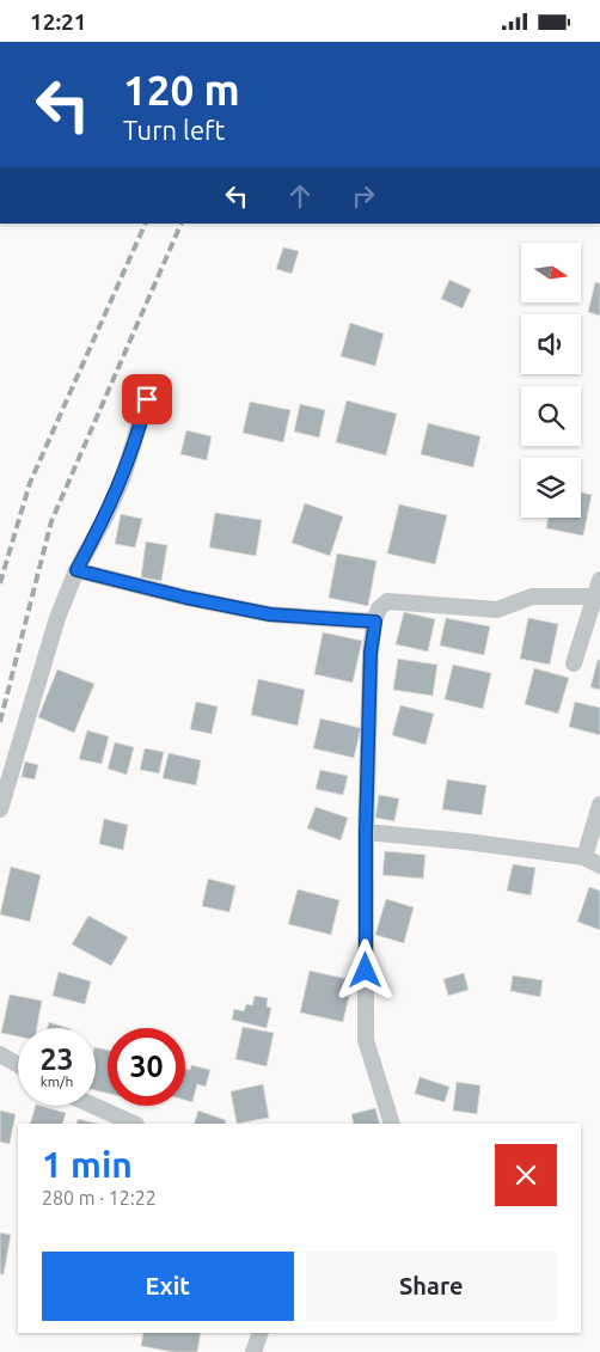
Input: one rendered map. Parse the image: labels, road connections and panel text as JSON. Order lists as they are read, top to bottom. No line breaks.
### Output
{"north":"right","page":{"status":"12:21","turn":["120 m","Turn left"],"speed":"23 km/h","limit":"30","heading":["1 min","280 m · 12:22"],"buttons":["Exit","Share"]}}
